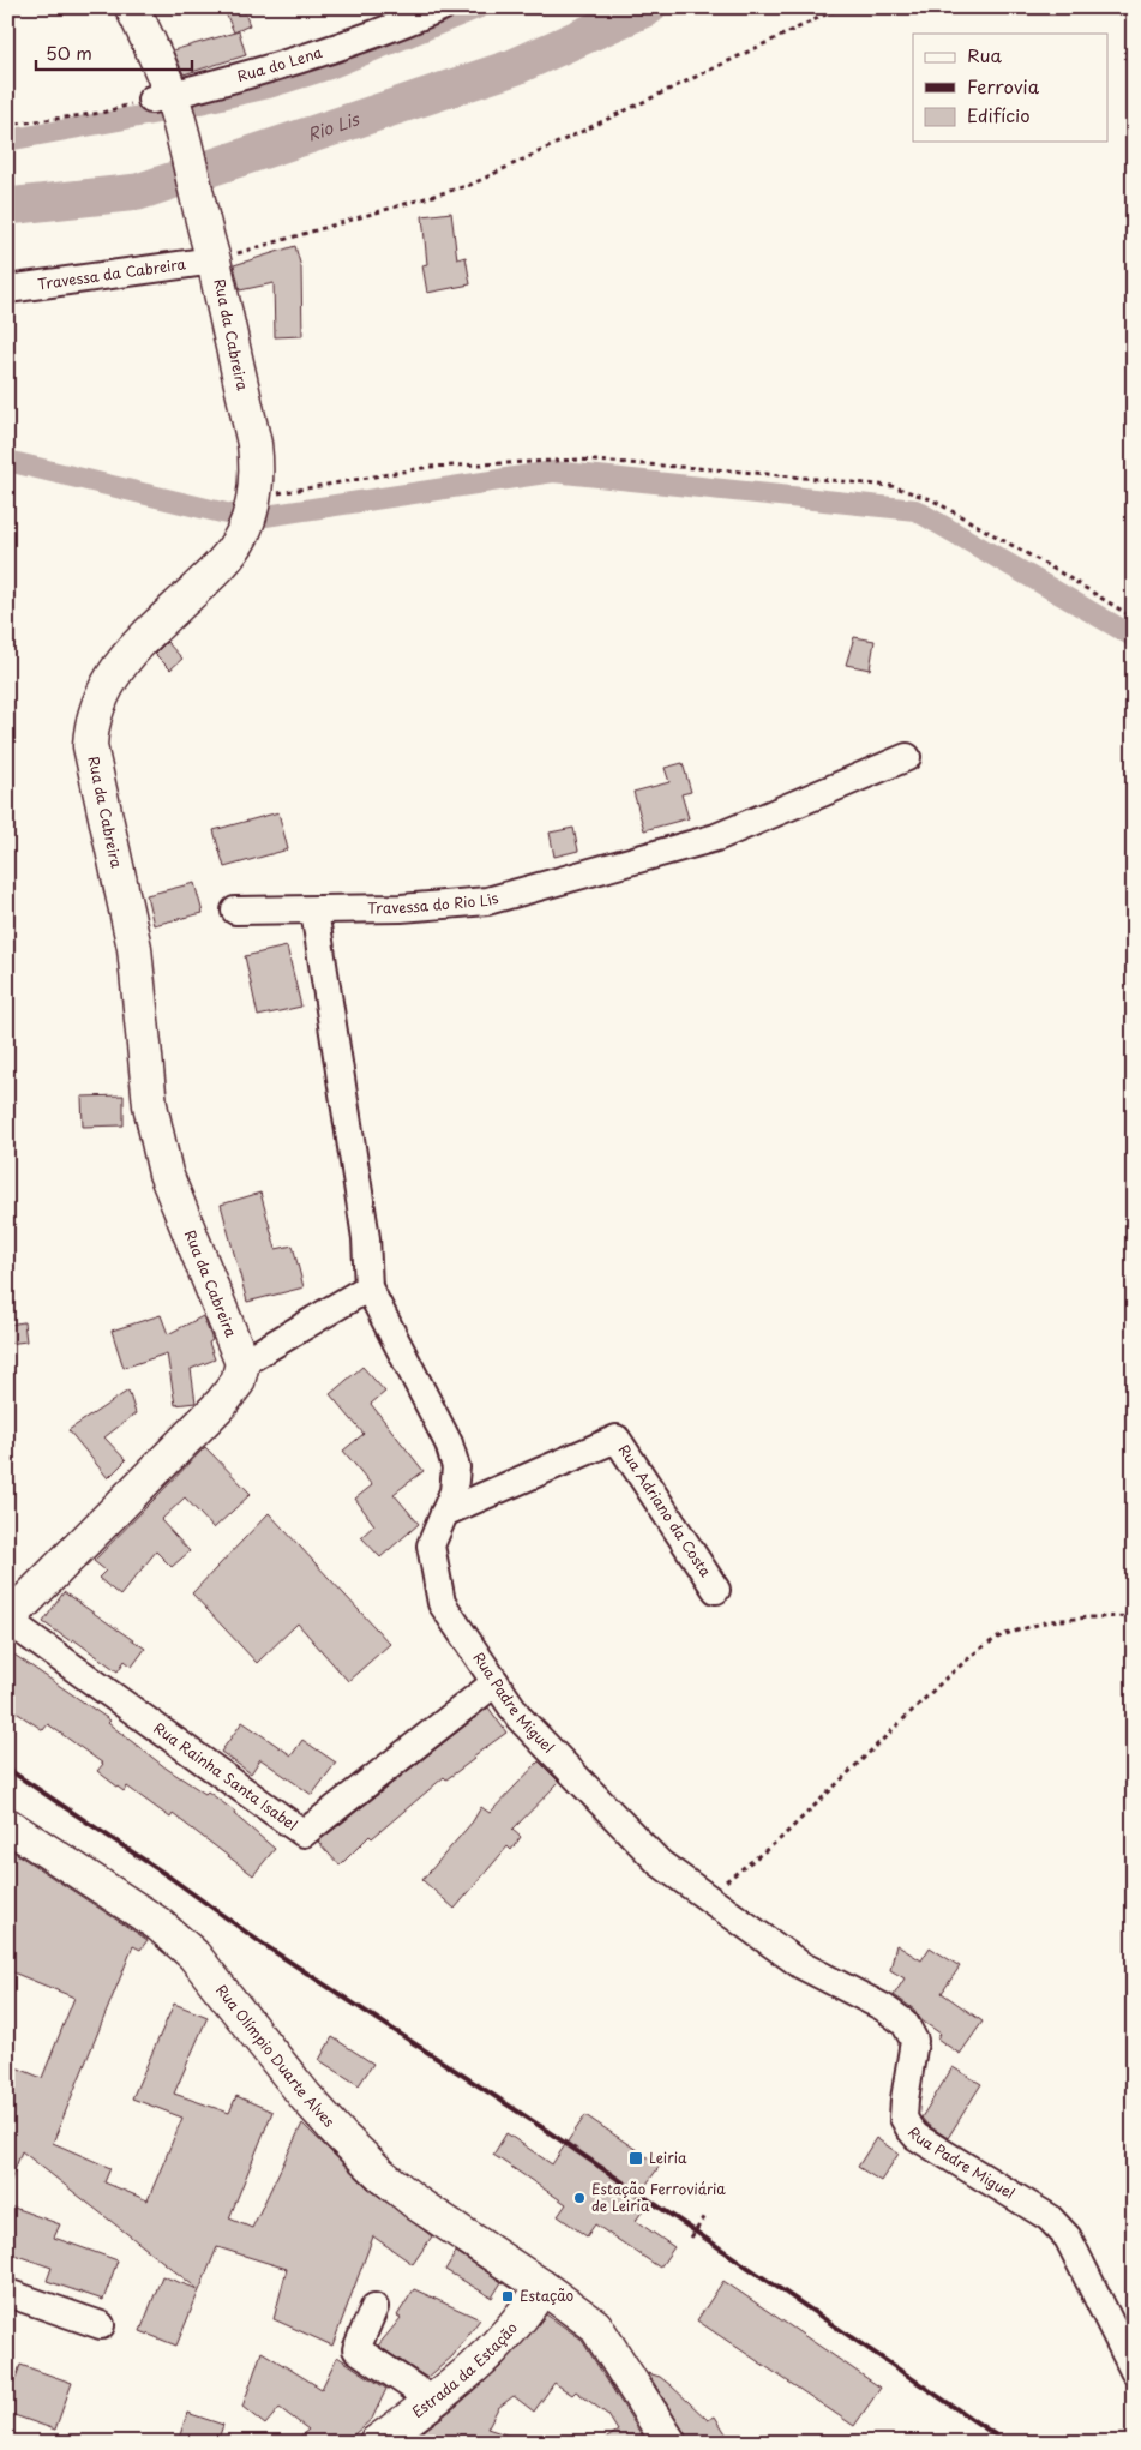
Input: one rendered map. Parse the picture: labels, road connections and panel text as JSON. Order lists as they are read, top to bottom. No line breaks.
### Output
{"streets":{"main road":["Rua da Cabreira","Rua Olímpio Duarte Alves","Estrada da Estação"],"street":["Rua do Lena","Travessa da Cabreira","Travessa do Rio Lis","Rua Adriano da Costa","Rua Padre Miguel","Rua Rainha Santa Isabel"]},"crossings":[["Rua do Lena","Rua da Cabreira"],["Travessa da Cabreira","Rua da Cabreira"],["Rua Adriano da Costa","Rua Padre Miguel"],["Rua Padre Miguel","Rua Rainha Santa Isabel"],["Rua Olímpio Duarte Alves","Estrada da Estação"]],"water":["Rio Lis"],"places":{"transit":["Leiria","Estação"],"other":["Estação Ferroviária de Leiria"]},"legend":["Rua","Ferrovia","Edifício"],"scale_bar":"50 m"}
